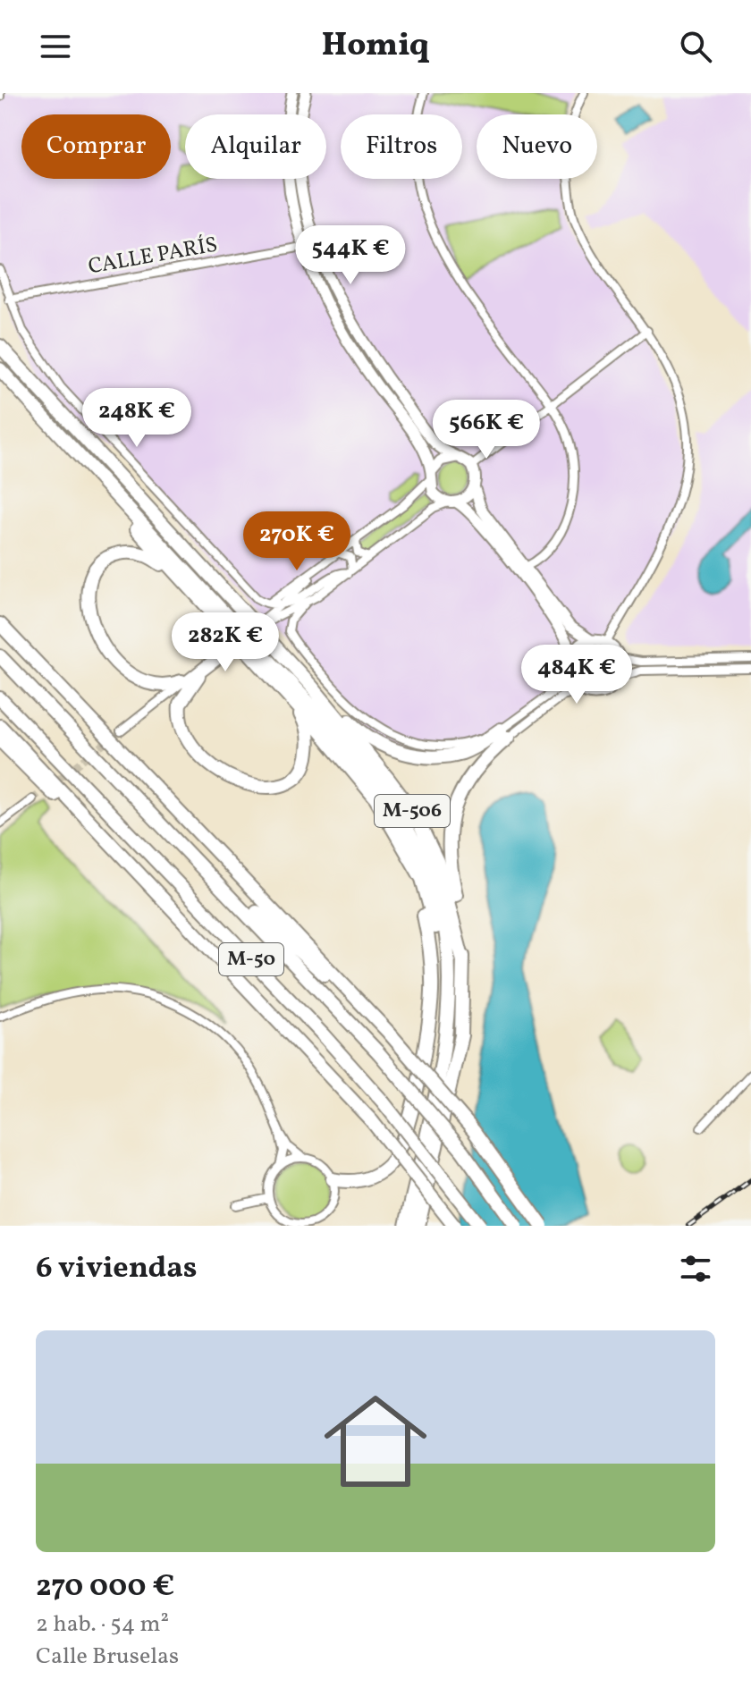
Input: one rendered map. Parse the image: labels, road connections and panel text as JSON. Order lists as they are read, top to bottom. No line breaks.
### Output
{"streets":{"highway":["M-506","M-50"],"street":["CALLE PARÍS"]},"page":{"header":"Homiq","chip":["Comprar","Alquilar","Filtros","Nuevo"],"price":["544K €","248K €","566K €","270K €","282K €","484K €"],"heading":"6 viviendas","list":[{"name":"270 000 €","note":"2 hab. · 54 m² · Calle Bruselas"}]}}
